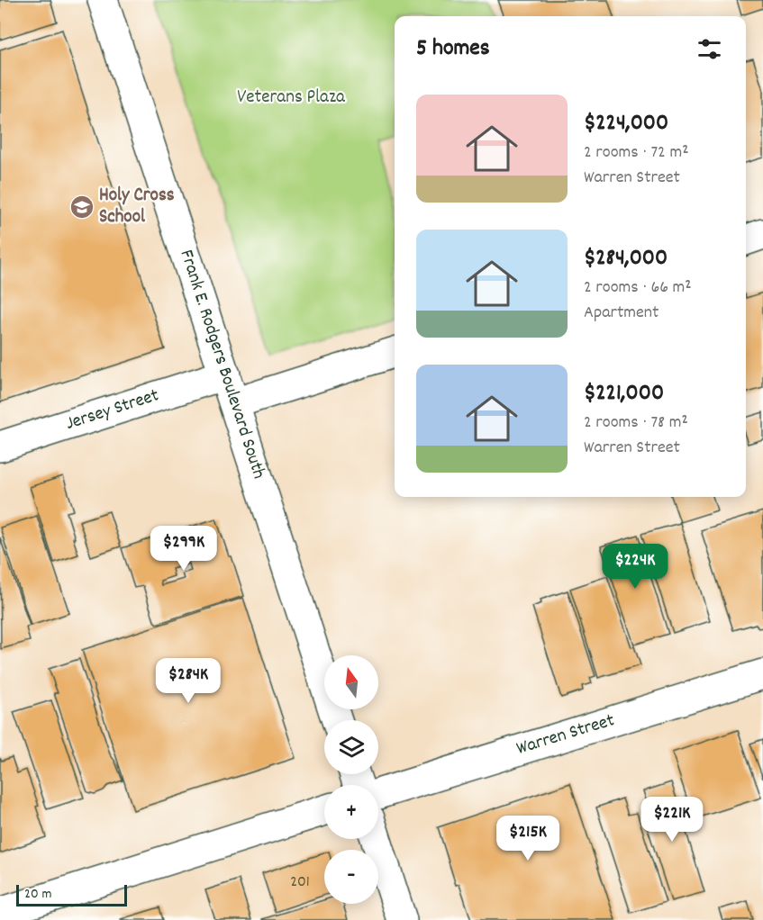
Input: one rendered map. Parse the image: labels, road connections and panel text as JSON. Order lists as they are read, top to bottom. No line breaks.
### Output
{"streets":{"street":["Frank E. Rodgers Boulevard South","Jersey Street","Warren Street"]},"crossings":[["Frank E. Rodgers Boulevard South","Jersey Street"]],"parks":["Veterans Plaza"],"places":{"school or university":["Holy Cross School"]},"house_numbers":["201"],"scale_bar":"20 m","north":"top","page":{"heading":"5 homes","list":[{"name":"$224,000","note":"2 rooms · 72 m² · Warren Street"},{"name":"$284,000","note":"2 rooms · 66 m² · Apartment"},{"name":"$221,000","note":"2 rooms · 78 m² · Warren Street"}],"price":["$299K","$224K","$284K","$221K","$215K"],"map_buttons":["+","−"],"scale":"20 m"}}
